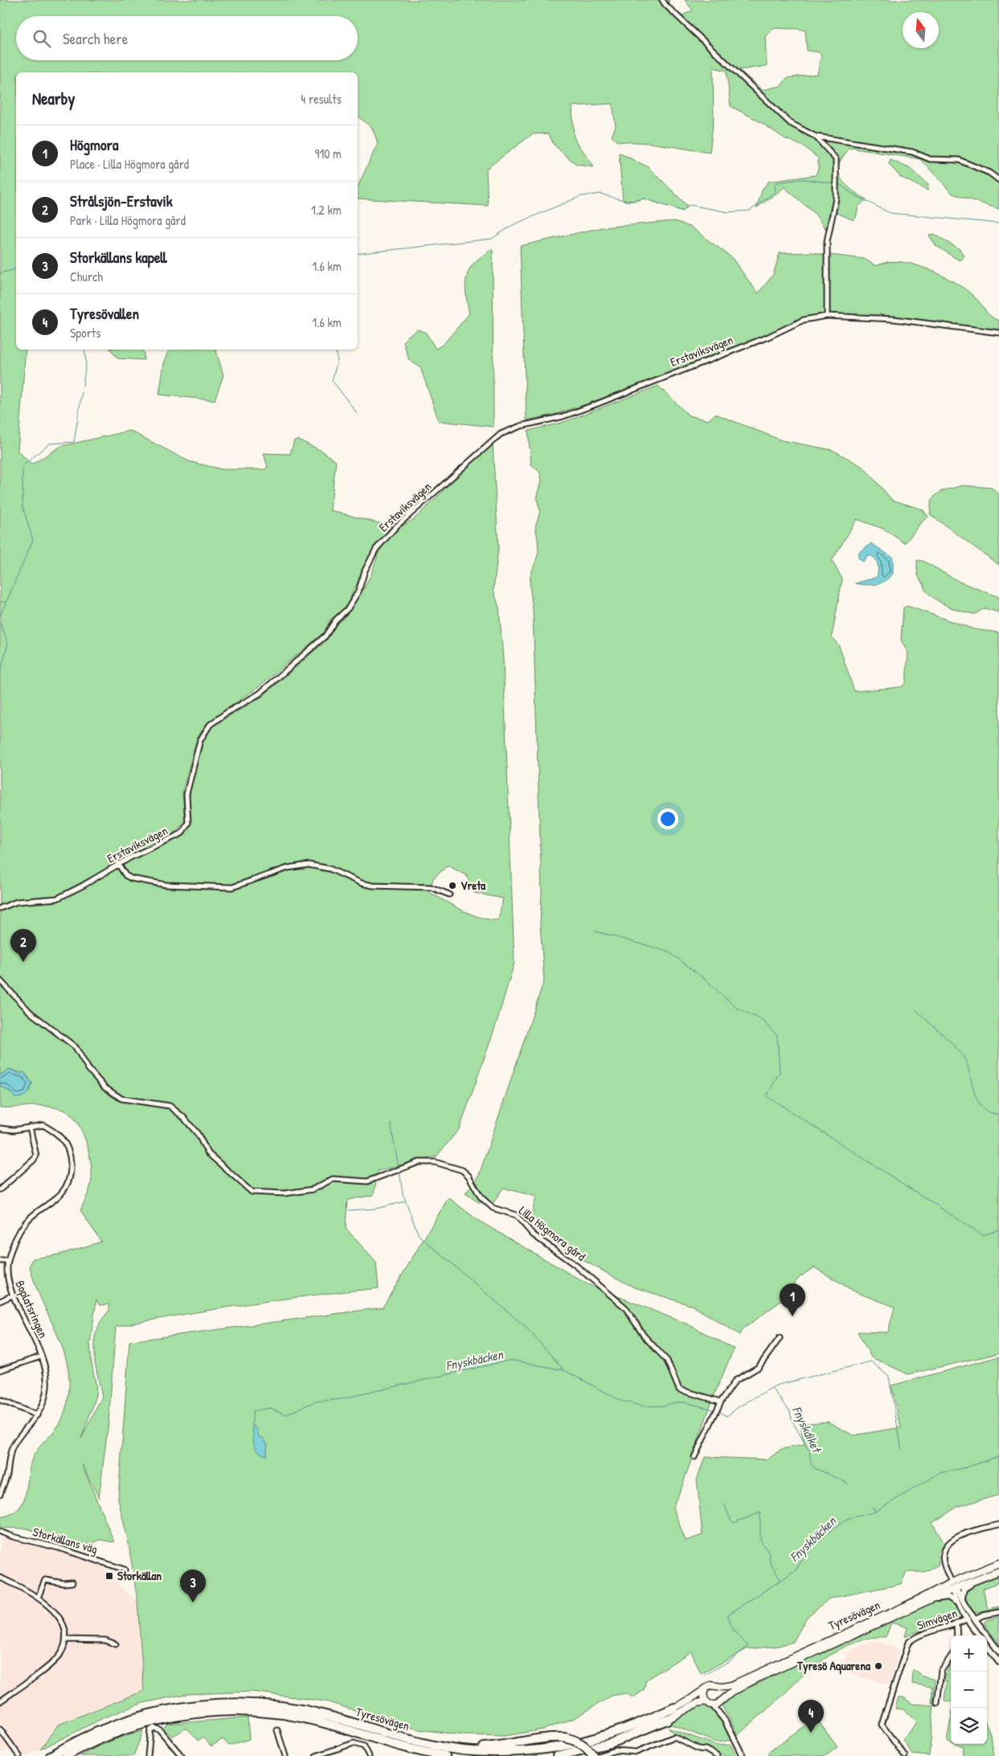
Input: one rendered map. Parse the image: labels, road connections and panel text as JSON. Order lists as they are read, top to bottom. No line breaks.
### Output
{"streets":{"highway":["Tyresövägen"],"street":["Erstaviksvägen","Lilla Högmora gård","Boplatsringen","Storkällans väg","Simvägen"]},"water":["Fnyskbäcken","Fnyskdiket"],"places":{"other":["Vreta","Tyresö Aquarena"],"transit":["Storkällan"]},"north":"top","page":{"search":"Search here","heading":["Nearby","4 results"],"list":[{"mark":"1","name":"Högmora","note":"Place · Lilla Högmora gård","value":"910 m"},{"mark":"2","name":"Strålsjön-Erstavik","note":"Park · Lilla Högmora gård","value":"1.2 km"},{"mark":"3","name":"Storkällans kapell","note":"Church","value":"1.6 km"},{"mark":"4","name":"Tyresövallen","note":"Sports","value":"1.6 km"}],"pins":["2","1","3","4"],"map_buttons":["+","−"]}}
